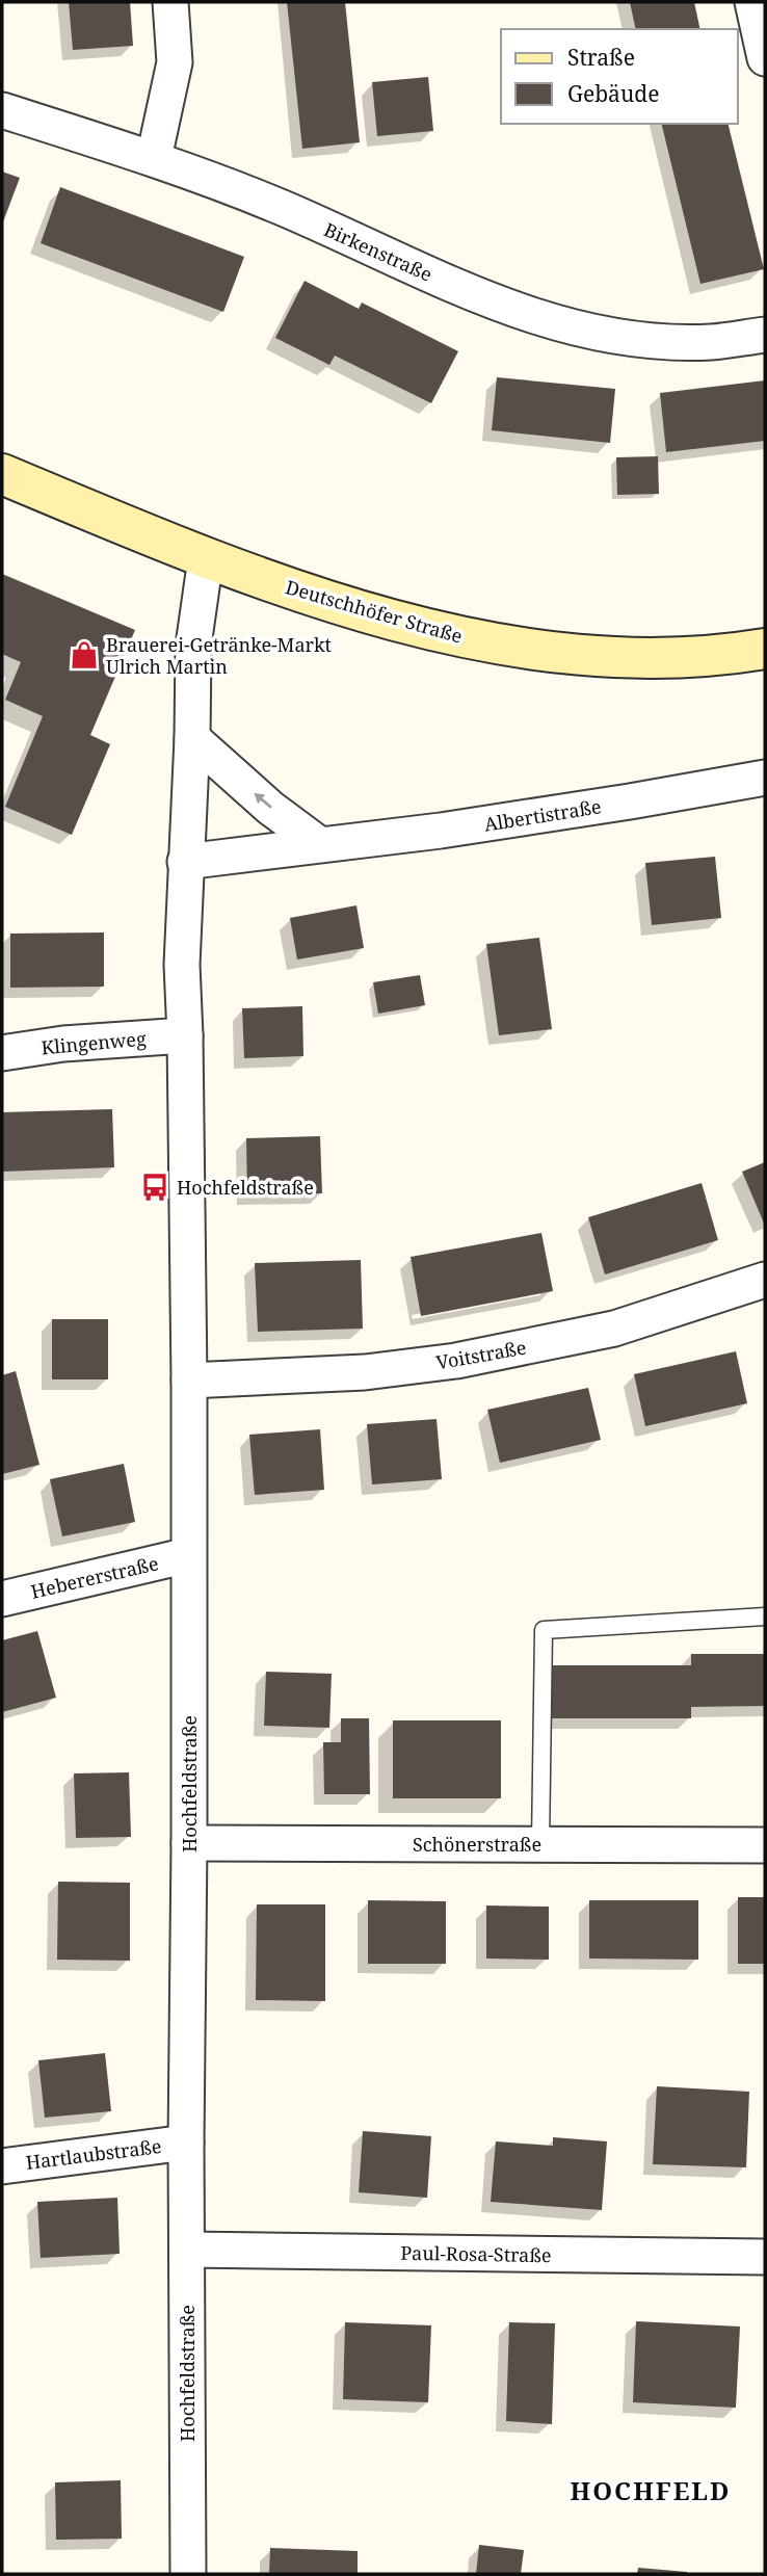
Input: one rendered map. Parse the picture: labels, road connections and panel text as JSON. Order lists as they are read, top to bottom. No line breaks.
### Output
{"streets":{"main road":["Deutschhöfer Straße"],"street":["Birkenstraße","Albertistraße","Klingenweg","Voitstraße","Hebererstraße","Hochfeldstraße","Schönerstraße","Hartlaubstraße","Paul-Rosa-Straße"]},"crossings":[["Deutschhöfer Straße","Hochfeldstraße"],["Albertistraße","Hochfeldstraße"],["Klingenweg","Hochfeldstraße"],["Voitstraße","Hochfeldstraße"],["Hebererstraße","Hochfeldstraße"],["Hochfeldstraße","Schönerstraße"],["Hochfeldstraße","Hartlaubstraße"],["Hochfeldstraße","Paul-Rosa-Straße"]],"districts":["HOCHFELD"],"places":{"shop":["Brauerei-Getränke-Markt Ulrich Martin"],"bus stop":["Hochfeldstraße"]},"legend":["Straße","Gebäude"]}
